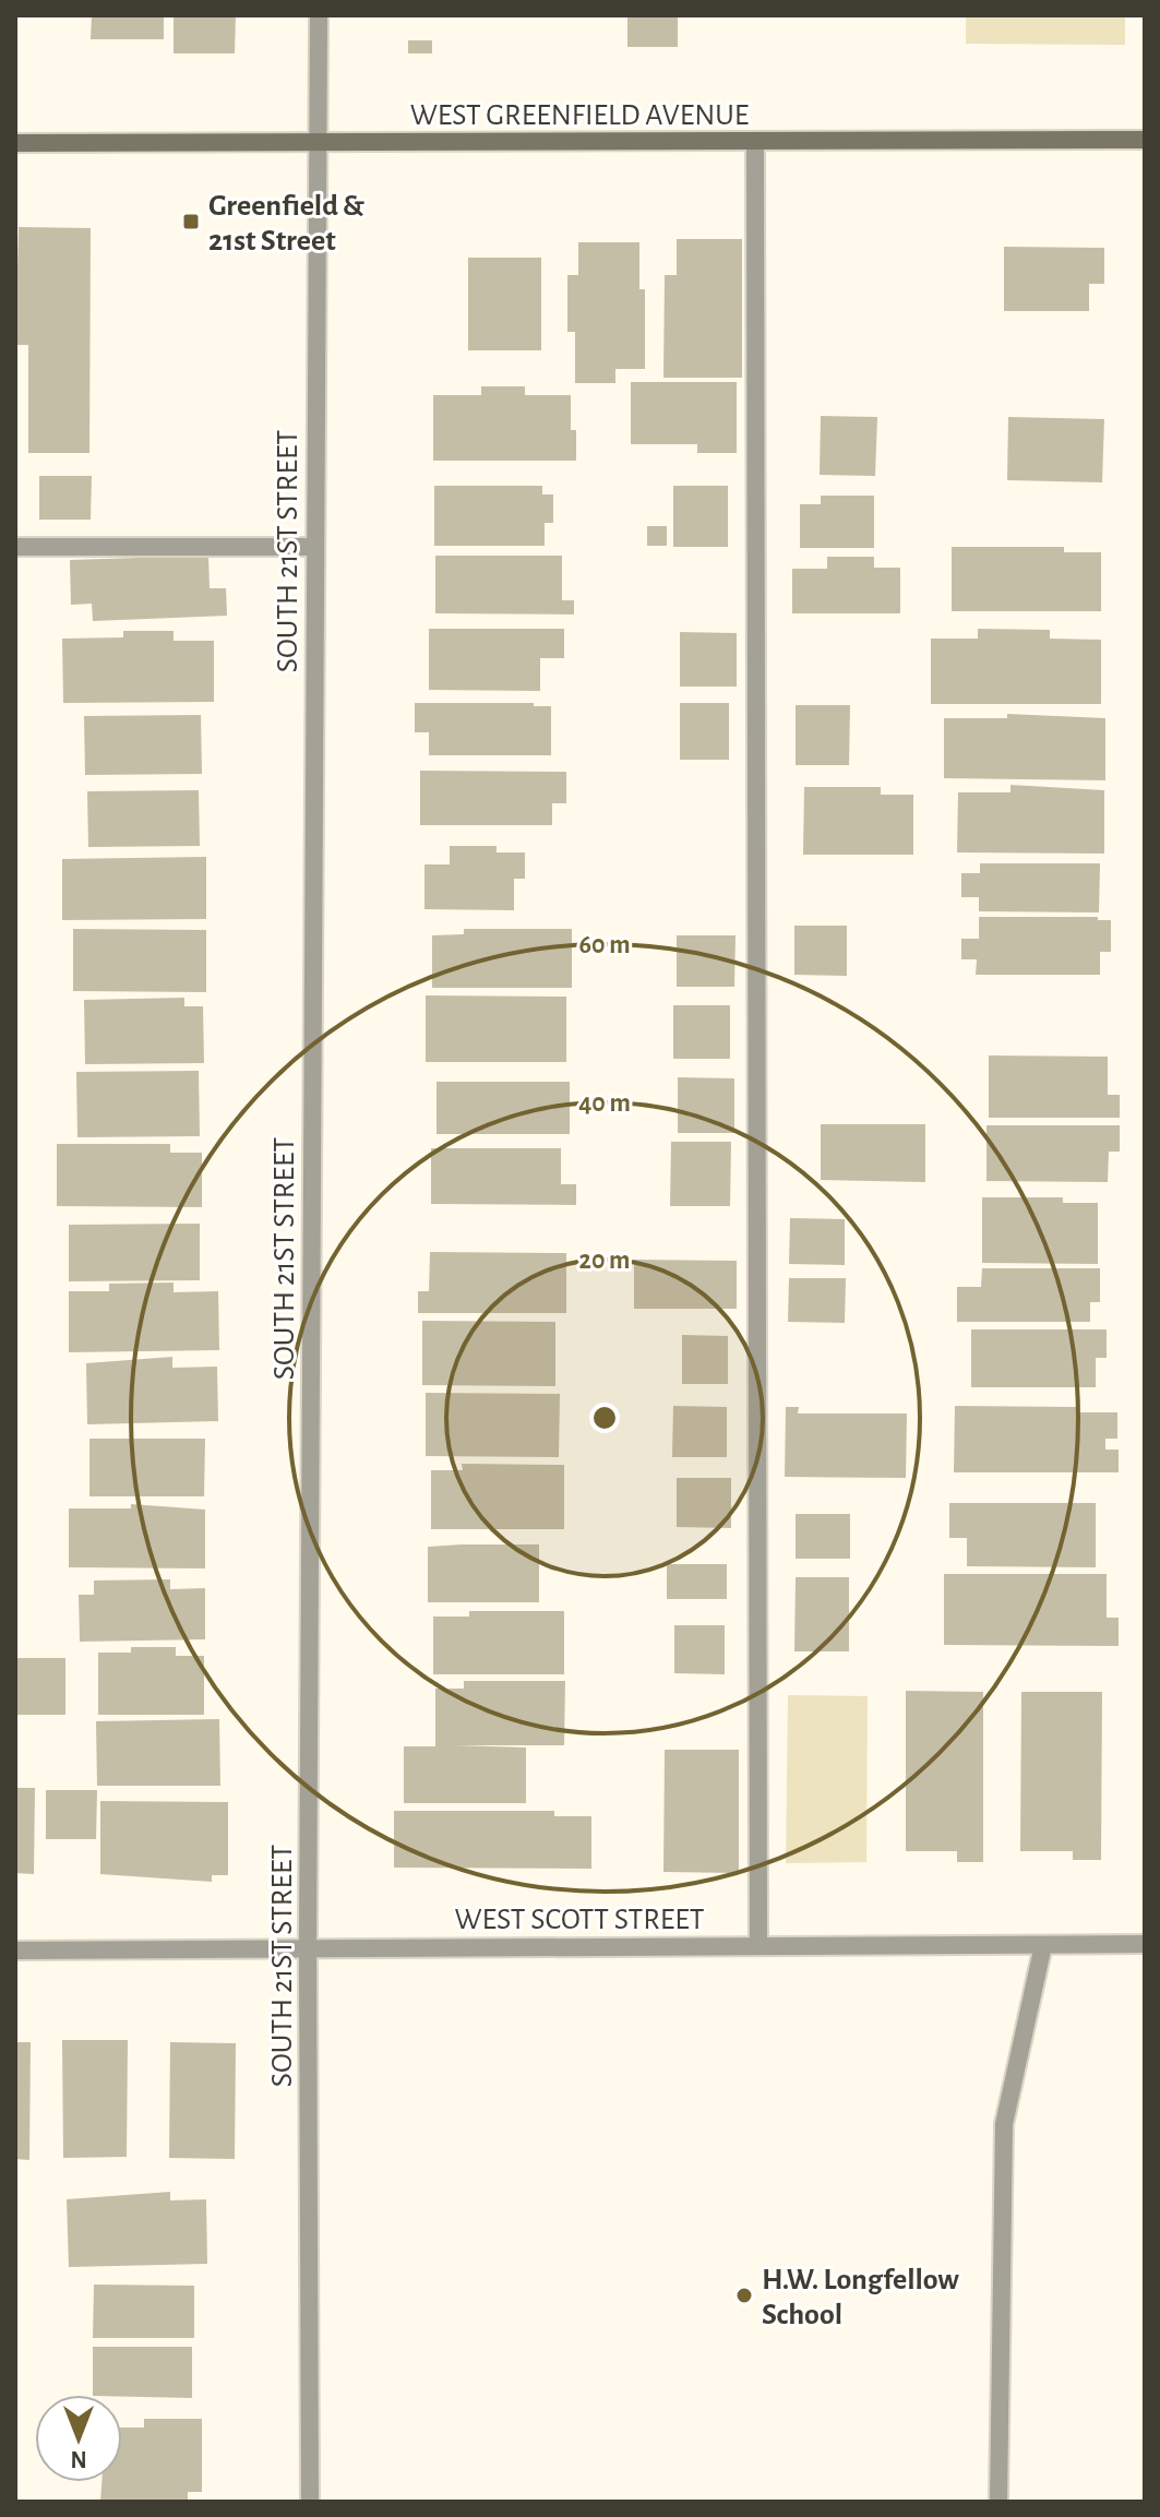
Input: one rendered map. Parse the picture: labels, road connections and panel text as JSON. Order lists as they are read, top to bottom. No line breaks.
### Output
{"streets":{"main road":["WEST GREENFIELD AVENUE"],"street":["SOUTH 21ST STREET","WEST SCOTT STREET"]},"crossings":[["WEST GREENFIELD AVENUE","SOUTH 21ST STREET"],["SOUTH 21ST STREET","WEST SCOTT STREET"]],"places":{"transit":["Greenfield & 21st Street"],"other":["H.W. Longfellow School"]},"north":"bottom","rings":["60 m","40 m","20 m"]}
